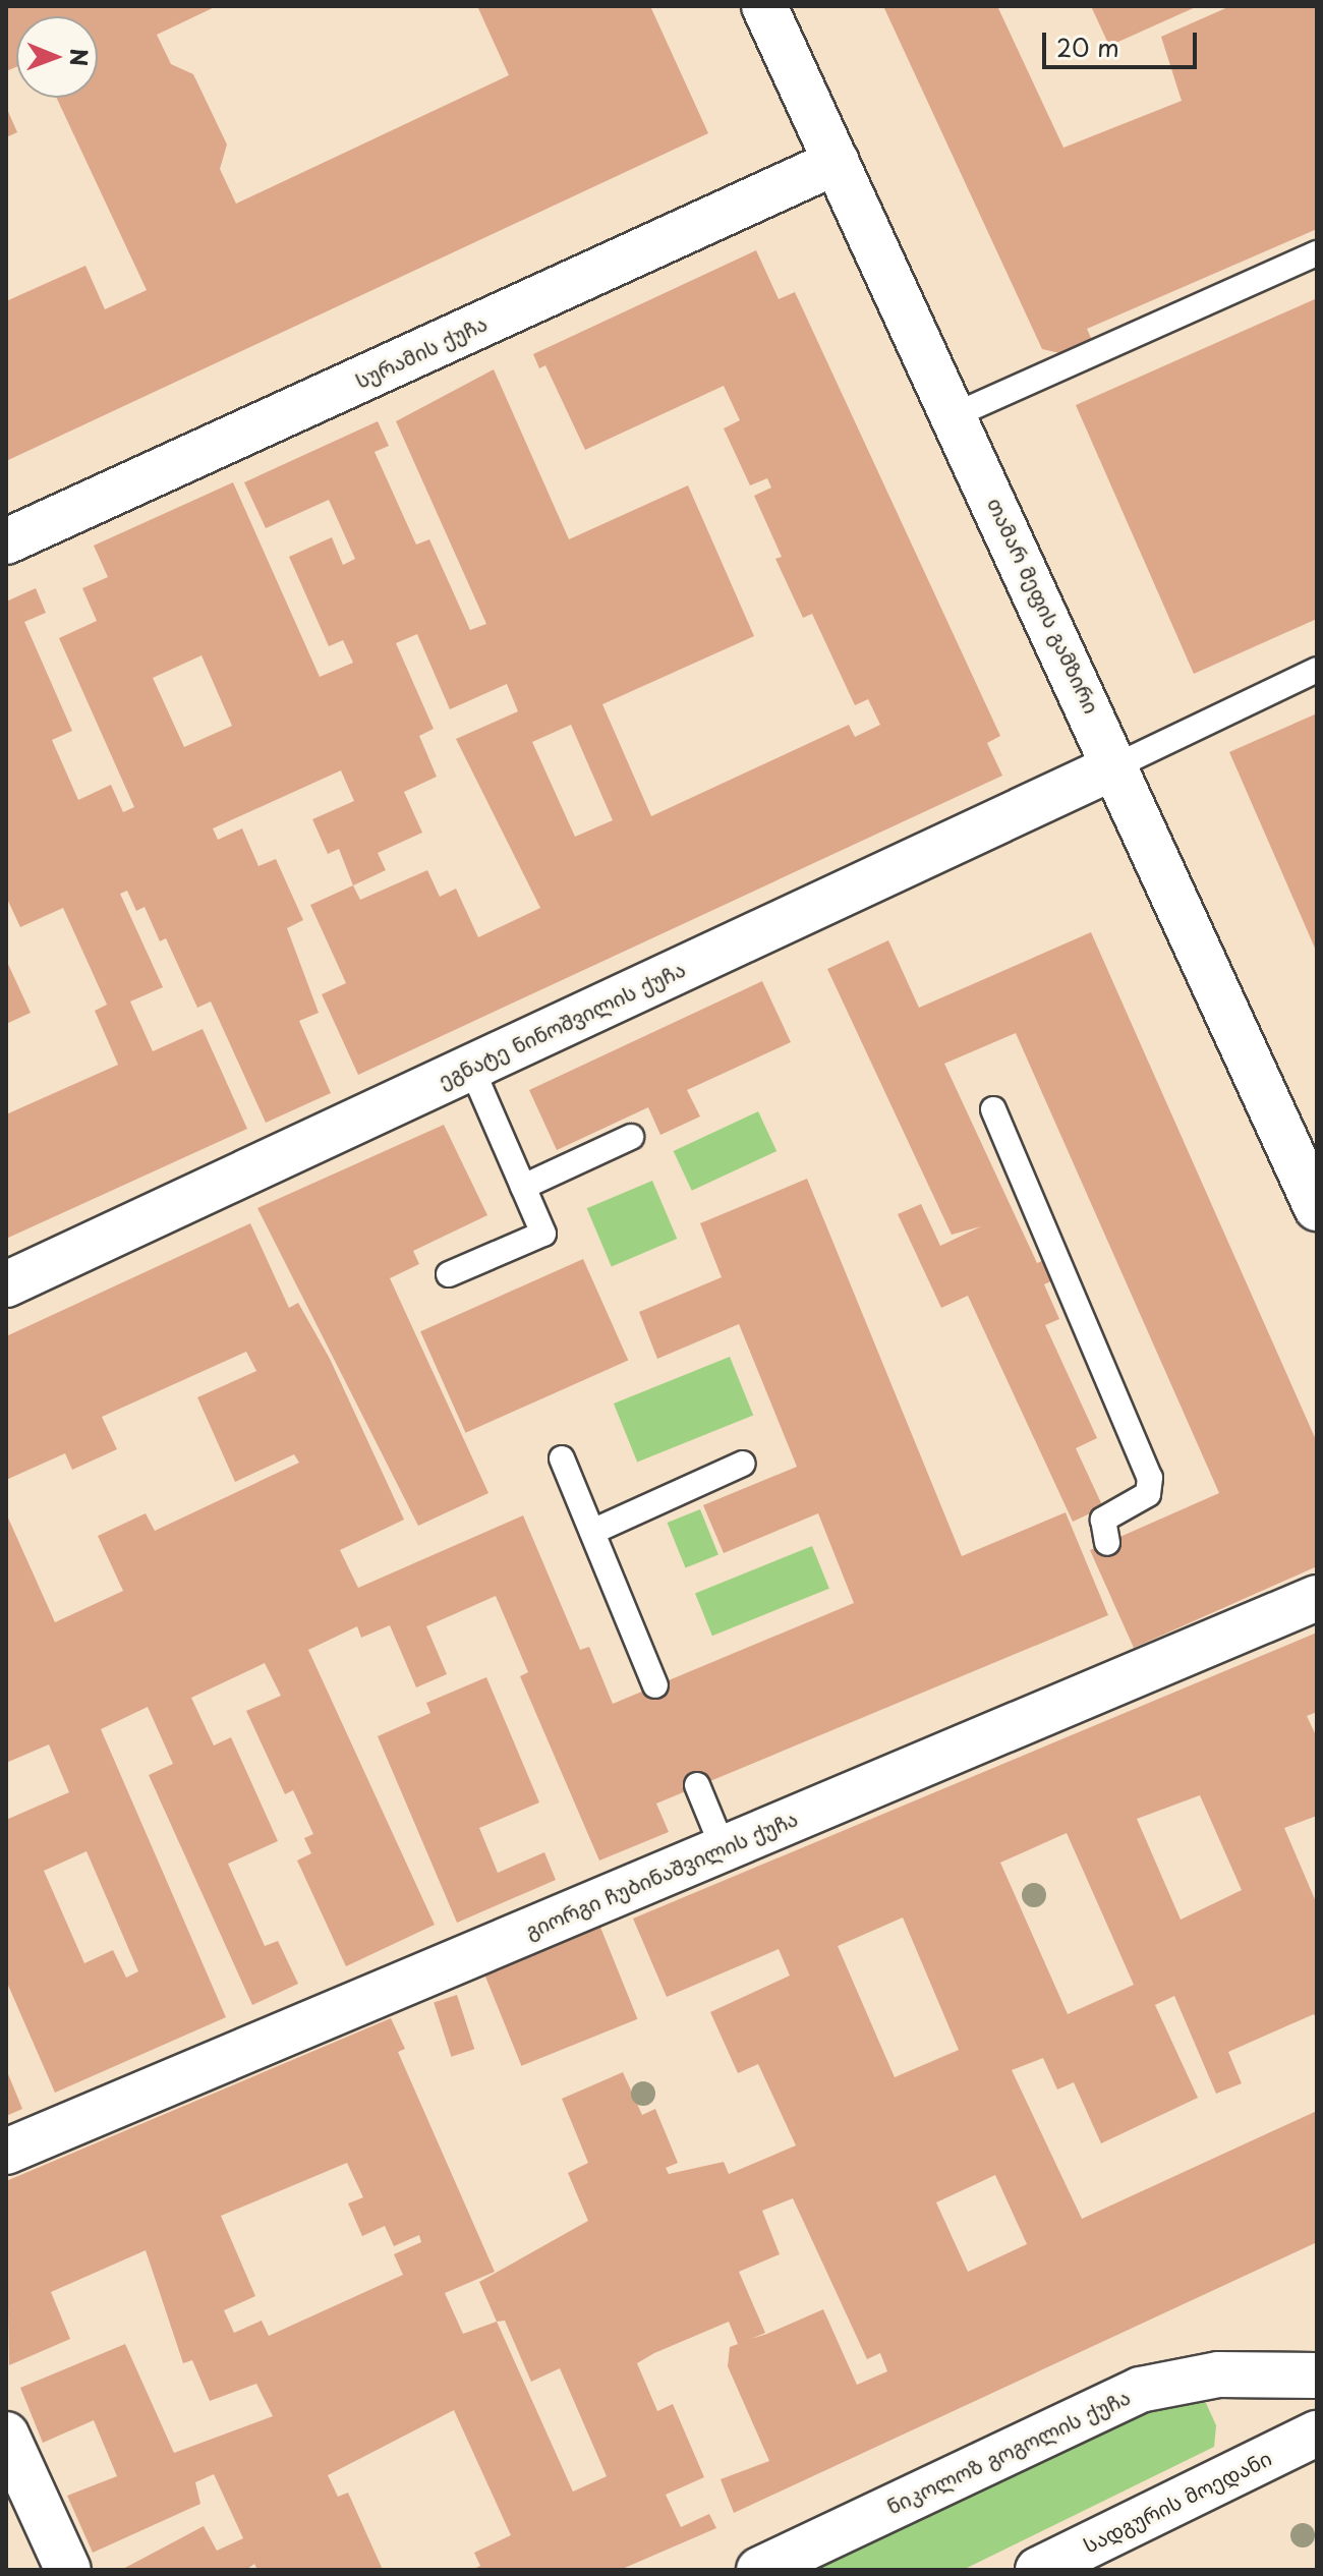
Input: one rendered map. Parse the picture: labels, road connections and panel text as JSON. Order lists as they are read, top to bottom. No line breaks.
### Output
{"streets":{"street":["სურამის ქუჩა","თამარ მეფის გამზირი","ეგნატე ნინოშვილის ქუჩა","გიორგი ჩუბინაშვილის ქუჩა","ნიკოლოზ გოგოლის ქუჩა","სადგურის მოედანი"]},"crossings":[["სურამის ქუჩა","თამარ მეფის გამზირი"],["თამარ მეფის გამზირი","ეგნატე ნინოშვილის ქუჩა"]],"scale_bar":"20 m","north":"right"}
